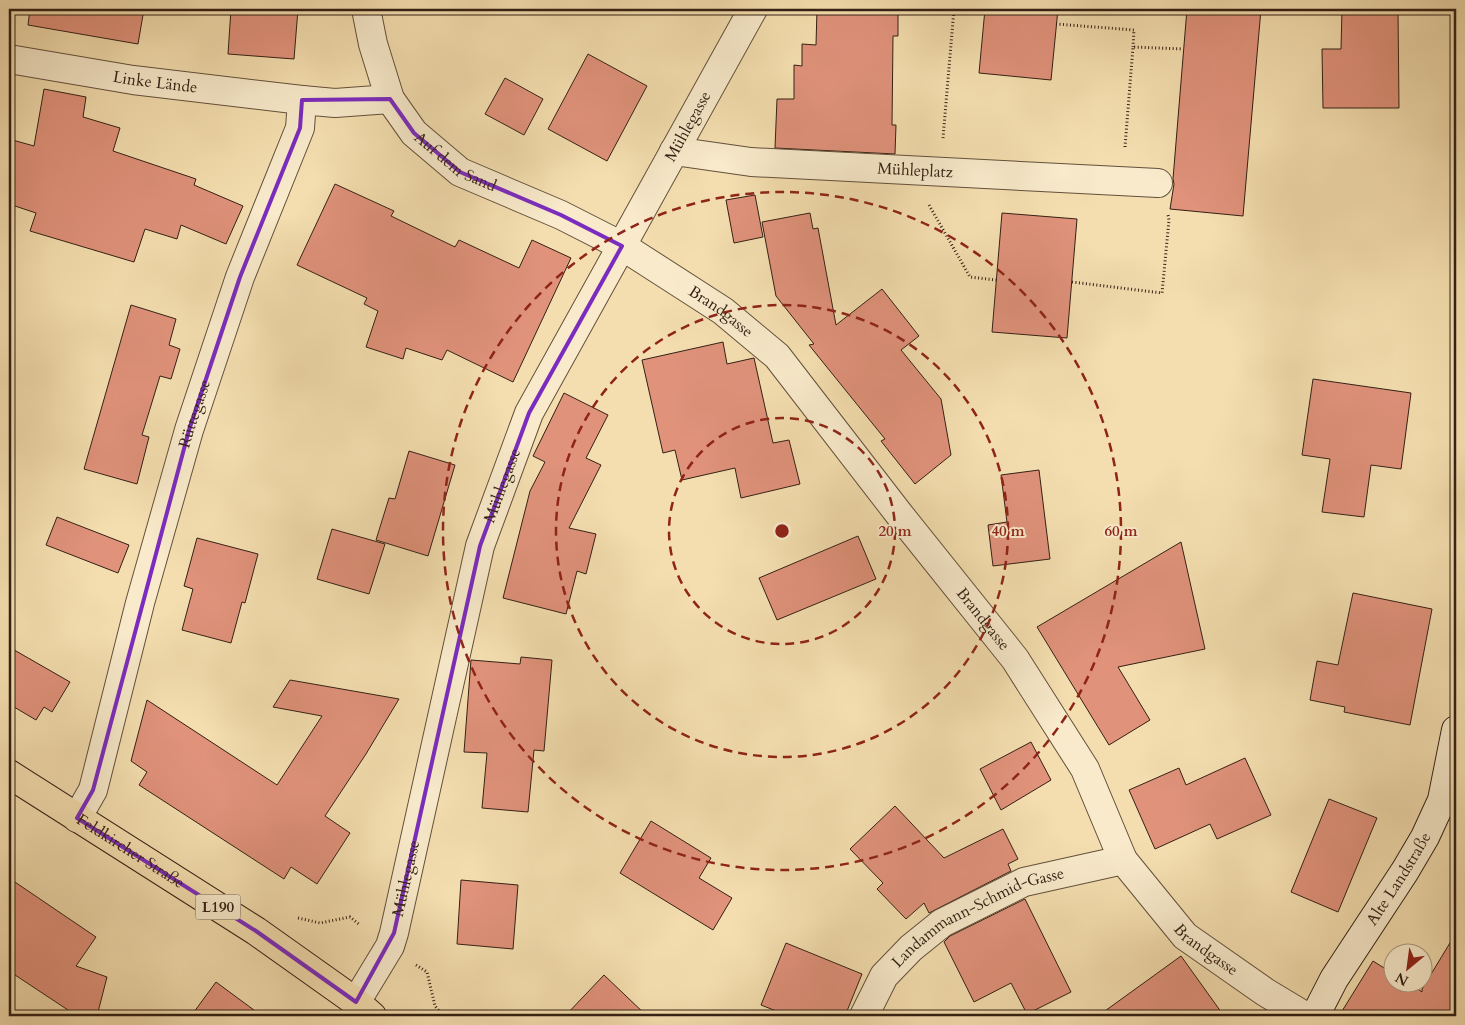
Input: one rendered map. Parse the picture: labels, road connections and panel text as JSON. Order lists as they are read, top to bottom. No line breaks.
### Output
{"streets":{"main road":["Feldkircher Straße","L190"],"street":["Linke Lände","Mühlegasse","Auf dem Sand","Mühleplatz","Brandgasse","Rüttegasse","Alte Landstraße","Landammann-Schmid-Gasse"]},"crossings":[["Linke Lände","Rüttegasse"],["Mühlegasse","Auf dem Sand"],["Mühlegasse","Mühleplatz"],["Mühlegasse","Brandgasse"],["Mühlegasse","Feldkircher Straße"],["Auf dem Sand","Brandgasse"],["Brandgasse","Landammann-Schmid-Gasse"],["Rüttegasse","Feldkircher Straße"]],"north":"bottom left","rings":["20 m","40 m","60 m"]}
